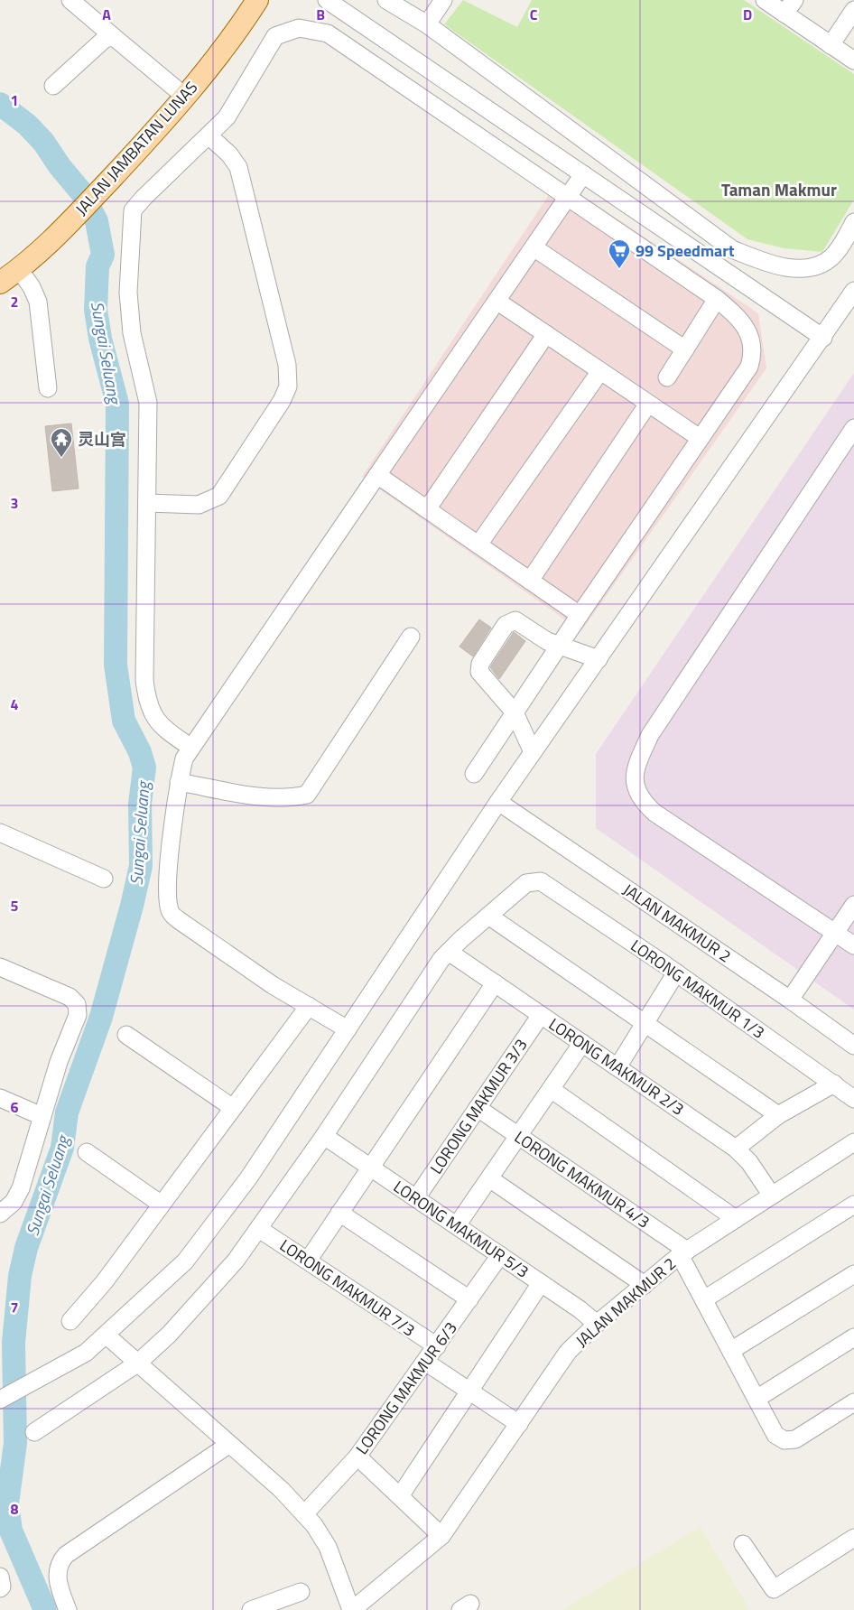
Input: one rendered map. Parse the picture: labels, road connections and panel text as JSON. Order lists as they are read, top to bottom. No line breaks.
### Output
{"streets":{"main road":["JALAN JAMBATAN LUNAS"],"street":["JALAN MAKMUR 2","LORONG MAKMUR 1/3","LORONG MAKMUR 2/3","LORONG MAKMUR 3/3","LORONG MAKMUR 4/3","LORONG MAKMUR 5/3","LORONG MAKMUR 7/3","LORONG MAKMUR 6/3"]},"crossings":[["JALAN MAKMUR 2","LORONG MAKMUR 2/3"],["JALAN MAKMUR 2","LORONG MAKMUR 4/3"],["JALAN MAKMUR 2","LORONG MAKMUR 5/3"],["LORONG MAKMUR 2/3","LORONG MAKMUR 3/3"],["LORONG MAKMUR 3/3","LORONG MAKMUR 4/3"],["LORONG MAKMUR 3/3","LORONG MAKMUR 5/3"],["LORONG MAKMUR 5/3","LORONG MAKMUR 6/3"],["LORONG MAKMUR 7/3","LORONG MAKMUR 6/3"]],"districts":["Taman Makmur"],"water":["Sungai Seluang"],"places":{"supermarket":["99 Speedmart"],"temple":["灵山宫"]},"grid":{"columns":["A","B","C","D"],"rows":["1","2","3","4","5","6","7","8"]}}
